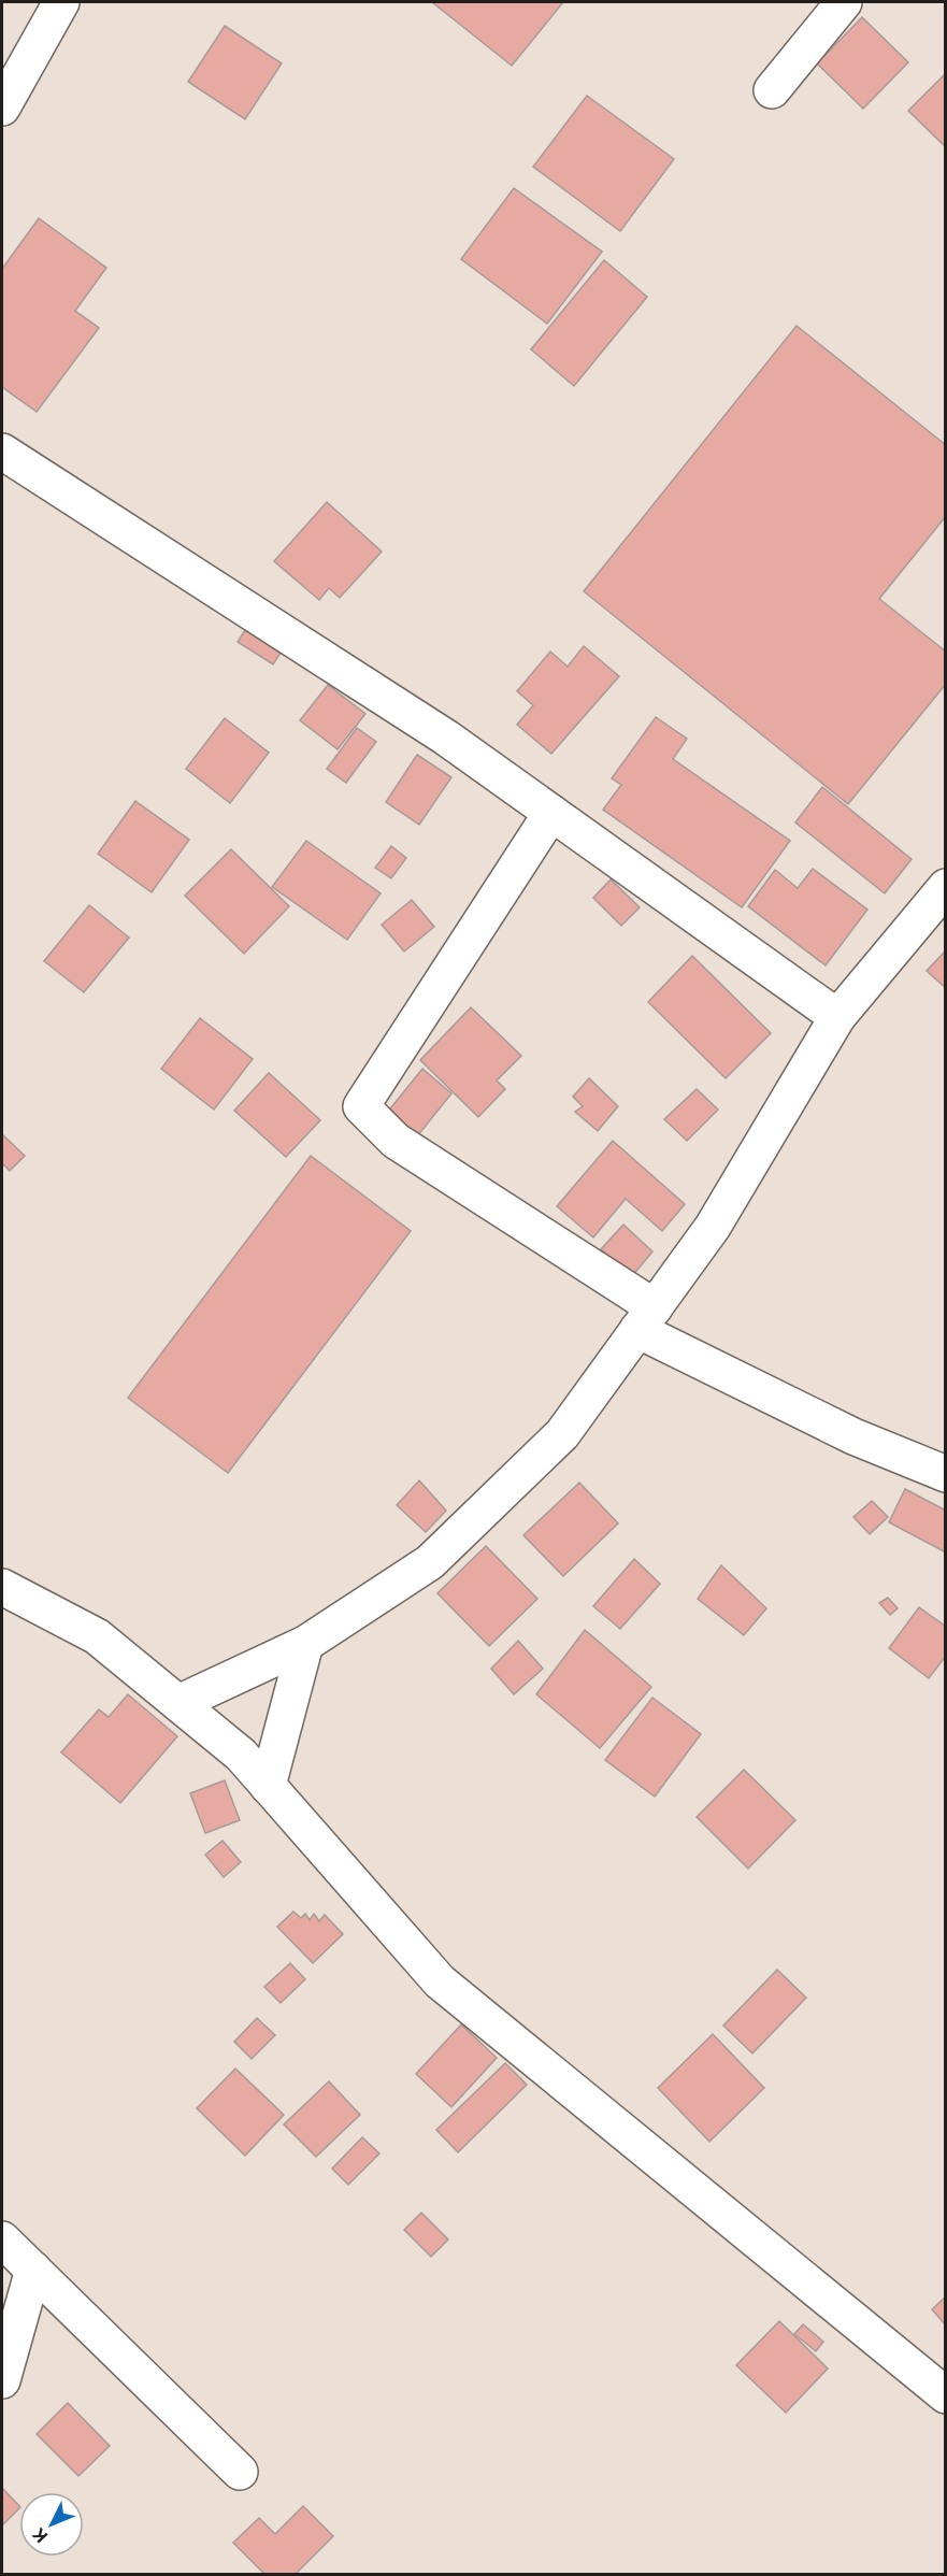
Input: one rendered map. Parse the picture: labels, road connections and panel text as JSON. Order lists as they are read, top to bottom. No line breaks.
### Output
{"north":"bottom left"}
